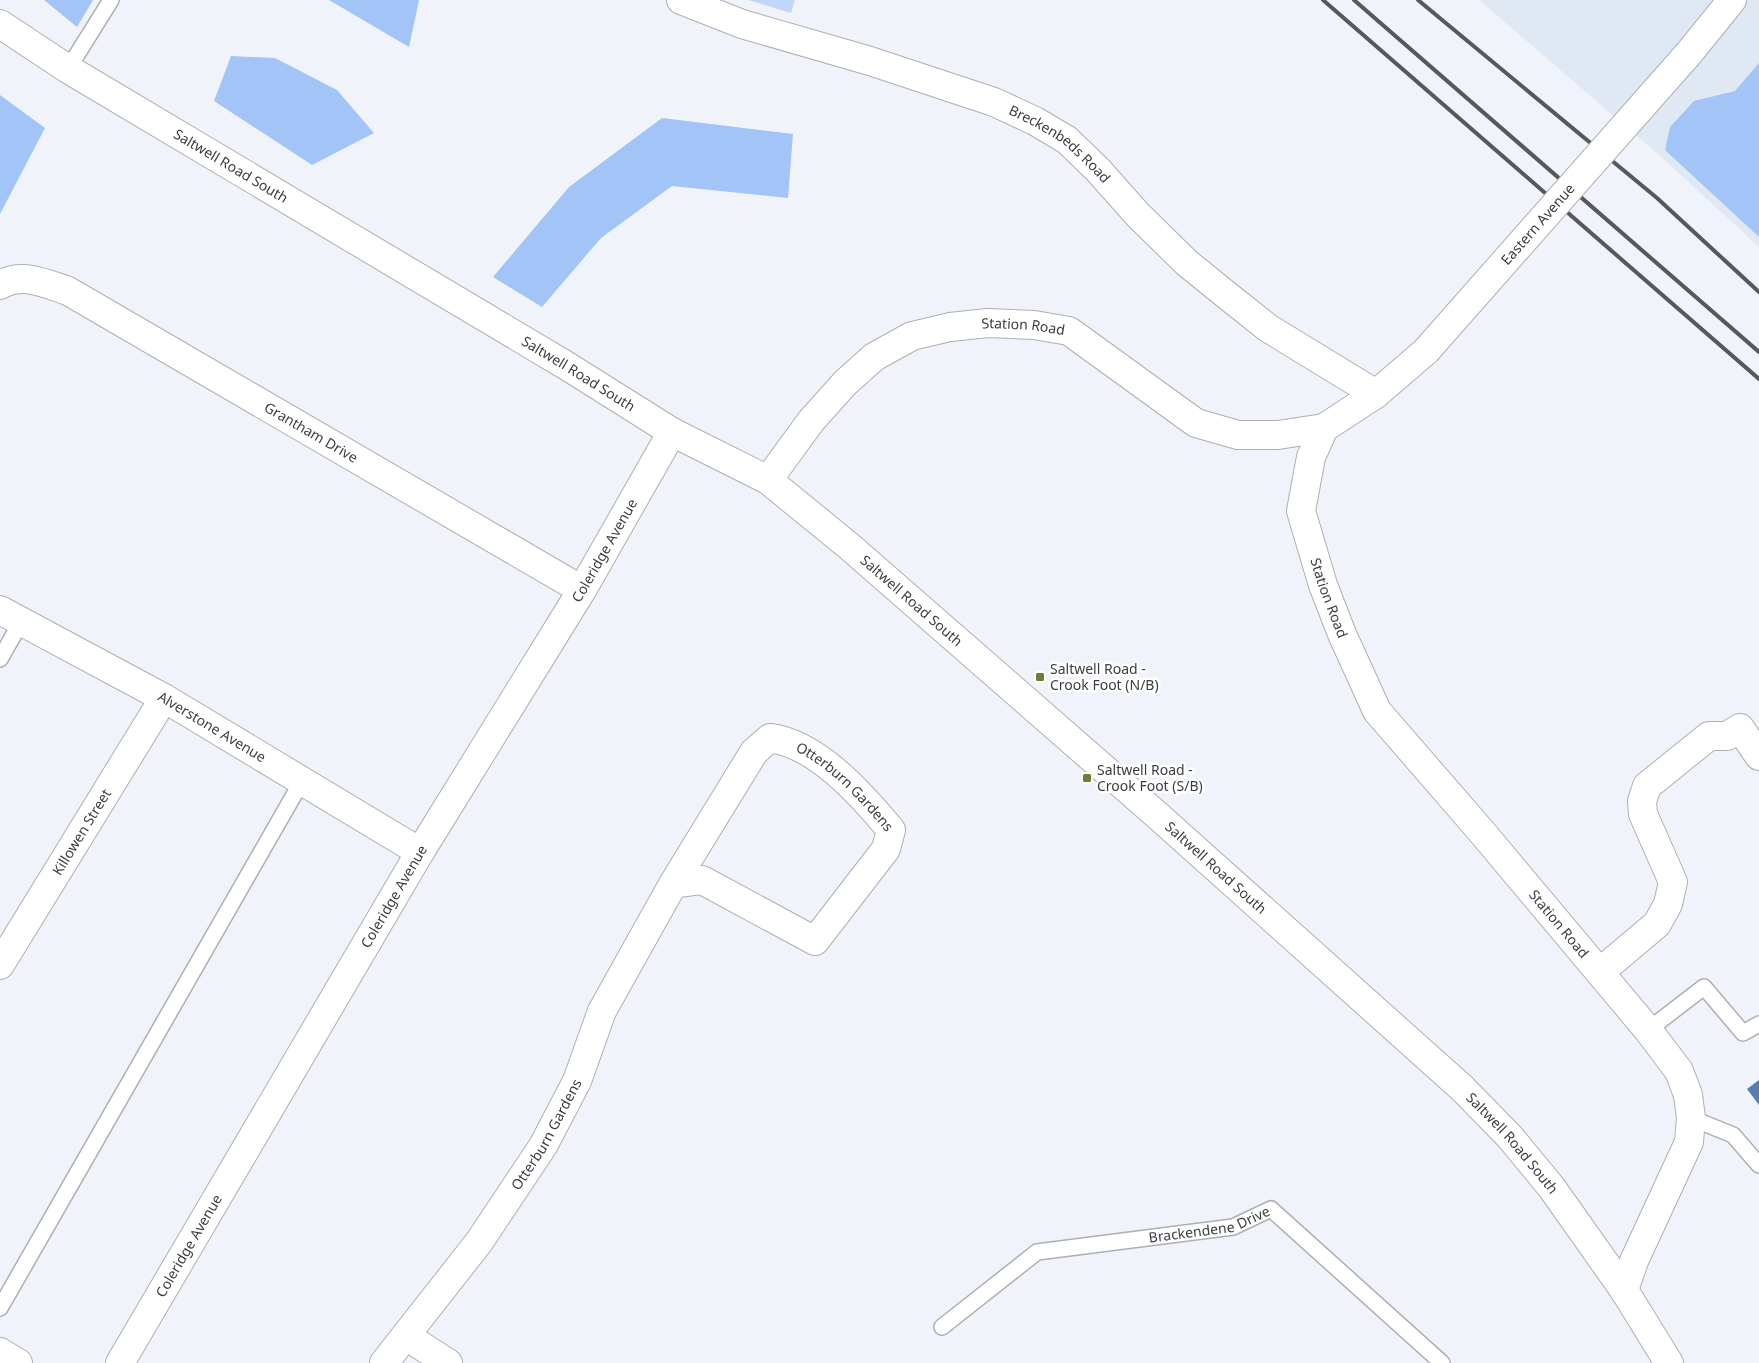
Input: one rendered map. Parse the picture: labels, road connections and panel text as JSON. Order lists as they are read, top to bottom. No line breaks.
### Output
{"streets":{"street":["Breckenbeds Road","Saltwell Road South","Eastern Avenue","Station Road","Grantham Drive","Coleridge Avenue","Alverstone Avenue","Otterburn Gardens","Killowen Street"],"lane":["Brackendene Drive"]},"crossings":[["Breckenbeds Road","Eastern Avenue"],["Saltwell Road South","Station Road"],["Saltwell Road South","Coleridge Avenue"],["Eastern Avenue","Station Road"],["Grantham Drive","Coleridge Avenue"],["Coleridge Avenue","Alverstone Avenue"],["Alverstone Avenue","Killowen Street"]],"places":{"transit":["Saltwell Road - Crook Foot (N/B)","Saltwell Road - Crook Foot (S/B)"]}}
